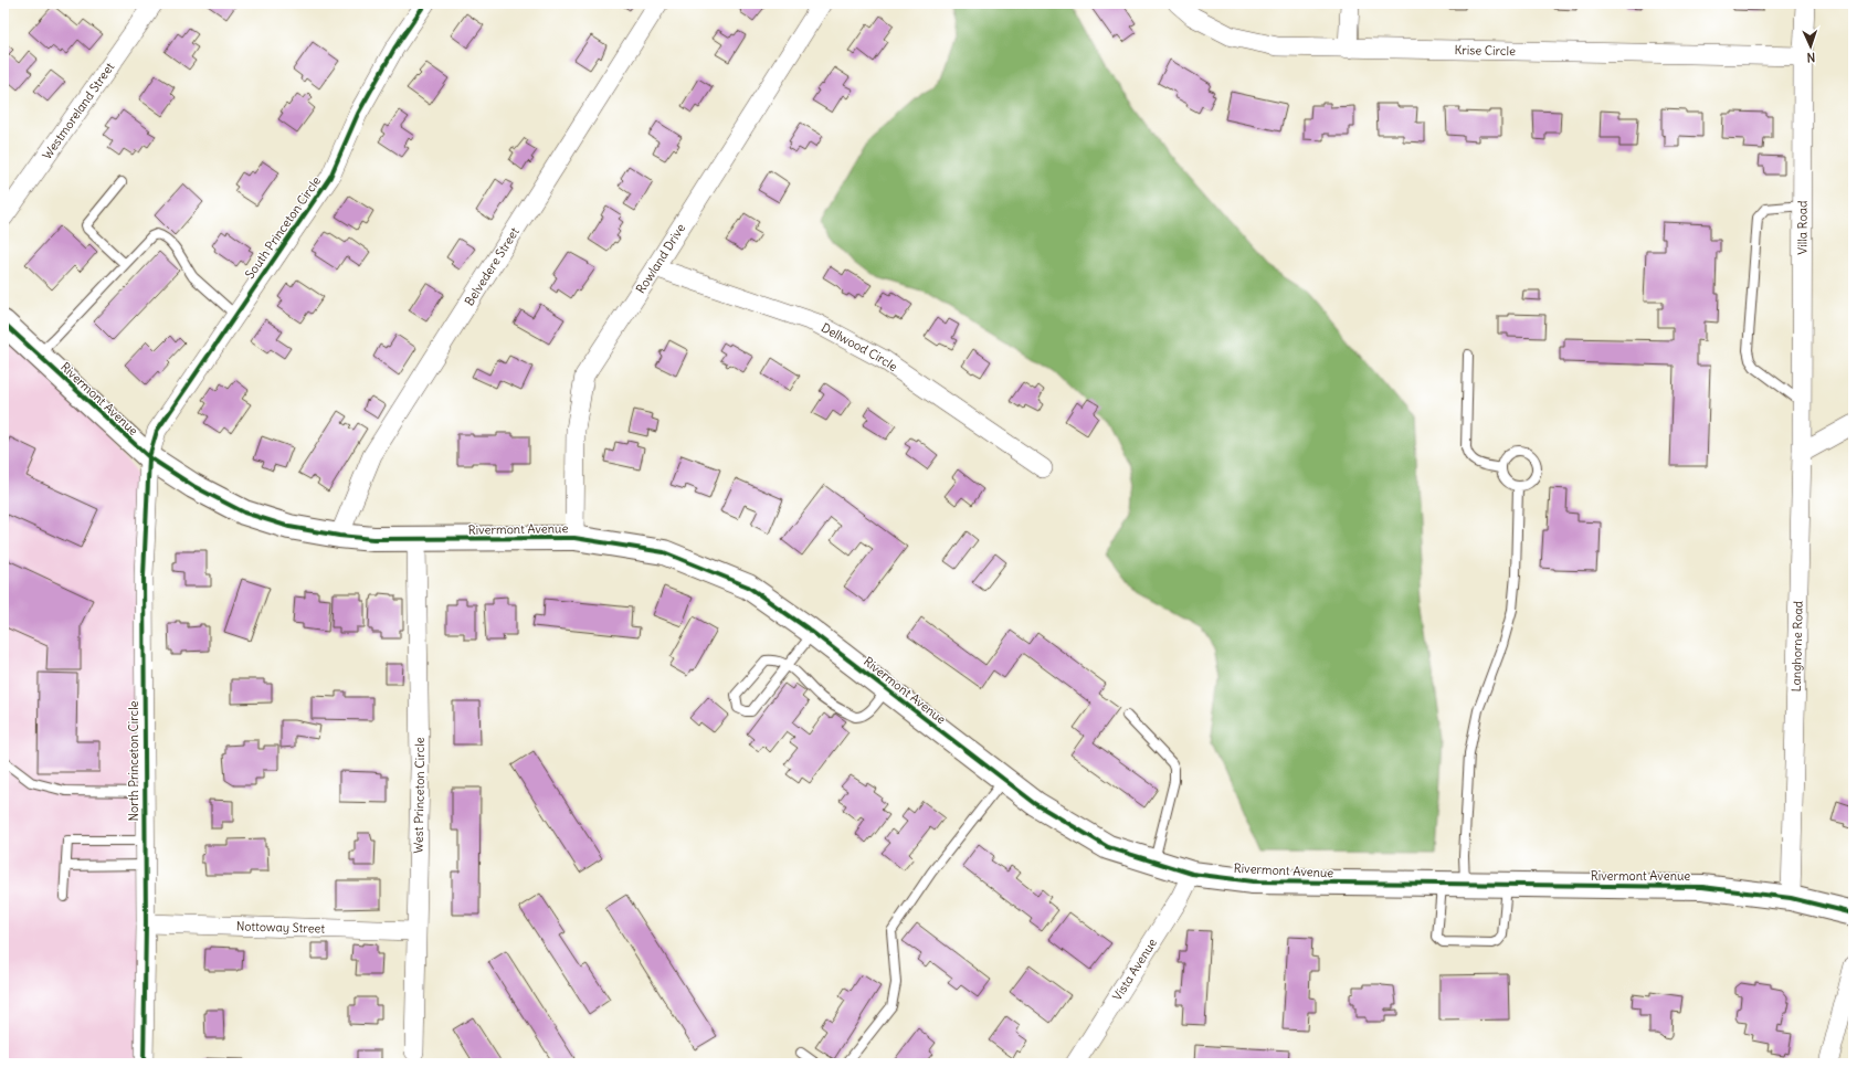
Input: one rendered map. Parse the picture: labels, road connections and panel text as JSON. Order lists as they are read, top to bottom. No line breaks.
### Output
{"streets":{"main road":["Rivermont Avenue"],"street":["Krise Circle","Westmoreland Street","South Princeton Circle","Villa Road","Rowland Drive","Belvedere Street","Dellwood Circle","Langhorne Road","North Princeton Circle","West Princeton Circle","Nottoway Street","Vista Avenue"]},"crossings":[["Krise Circle","Villa Road"],["South Princeton Circle","Rivermont Avenue"],["South Princeton Circle","North Princeton Circle"],["Villa Road","Langhorne Road"],["Rowland Drive","Dellwood Circle"],["Rowland Drive","Rivermont Avenue"],["Belvedere Street","Rivermont Avenue"],["Rivermont Avenue","Langhorne Road"],["Rivermont Avenue","North Princeton Circle"],["Rivermont Avenue","West Princeton Circle"],["Rivermont Avenue","Vista Avenue"],["North Princeton Circle","Nottoway Street"],["West Princeton Circle","Nottoway Street"]],"north":"bottom"}
